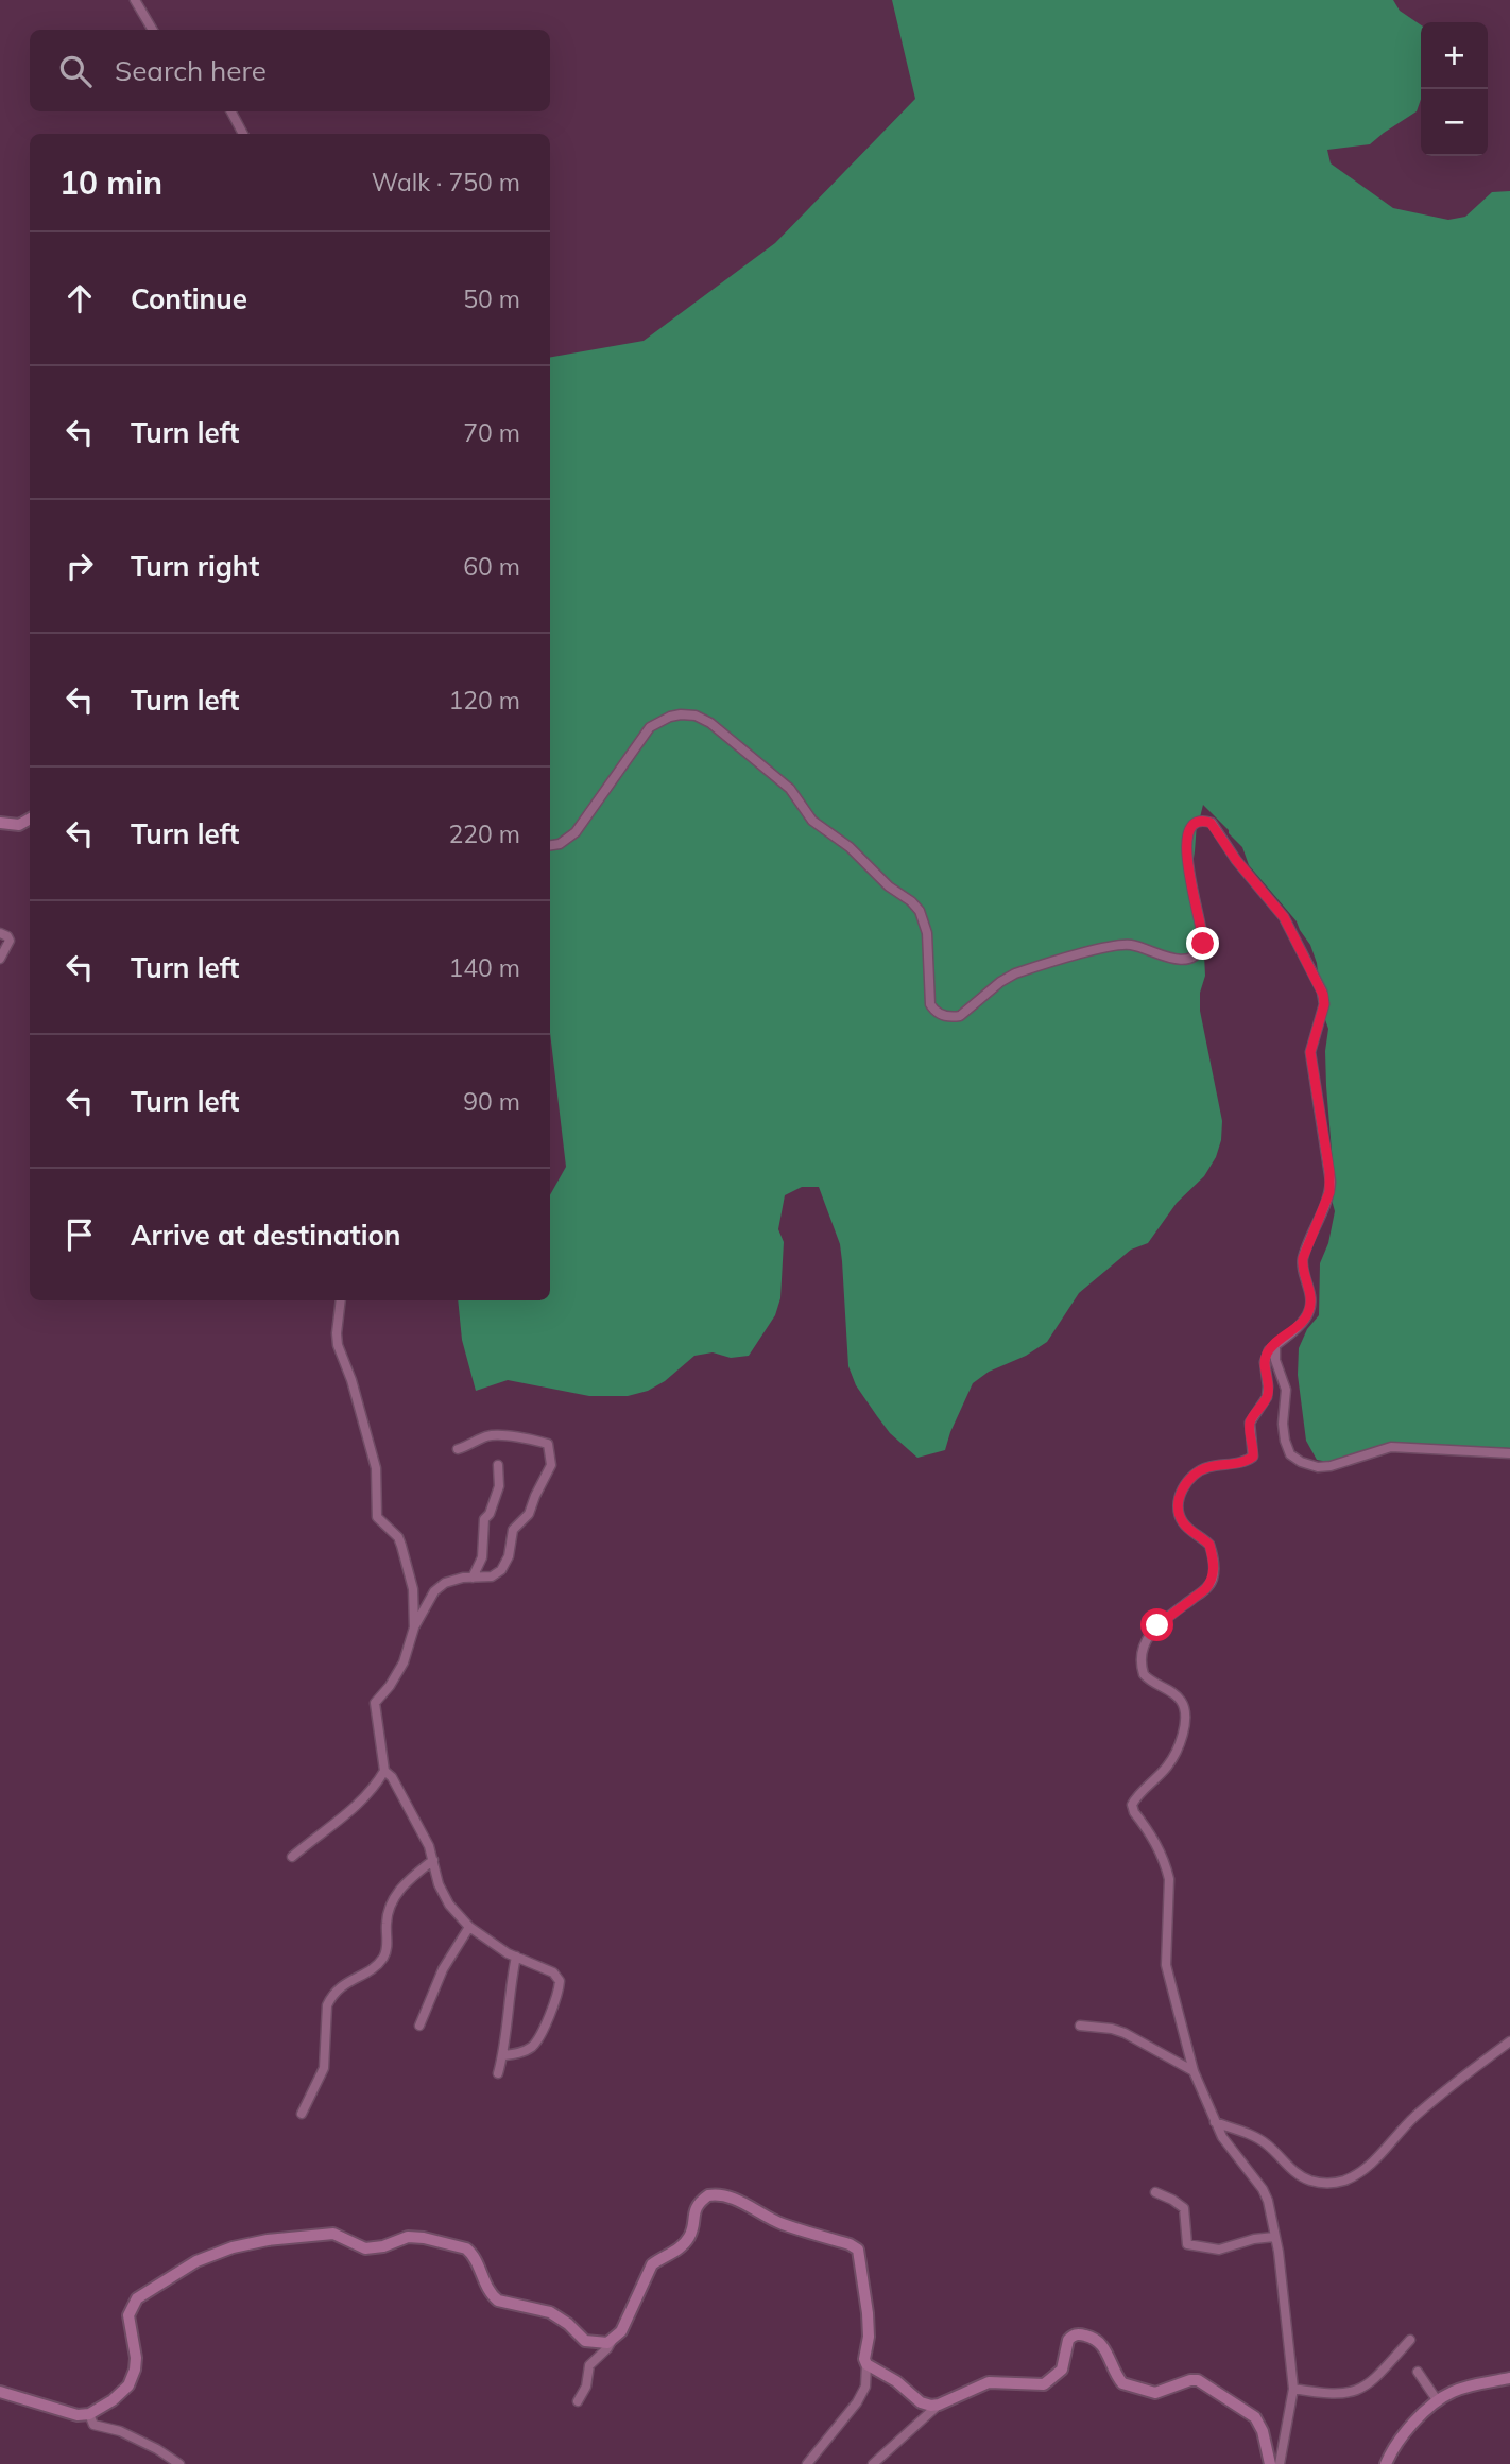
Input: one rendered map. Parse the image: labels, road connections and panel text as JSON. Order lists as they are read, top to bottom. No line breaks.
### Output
{"page":{"map_buttons":["+","−"],"search":"Search here","heading":["10 min","Walk · 750 m"],"list":[["Continue","50 m"],["Turn left","70 m"],["Turn right","60 m"],["Turn left","120 m"],["Turn left","220 m"],["Turn left","140 m"],["Turn left","90 m"],"Arrive at destination"]}}
